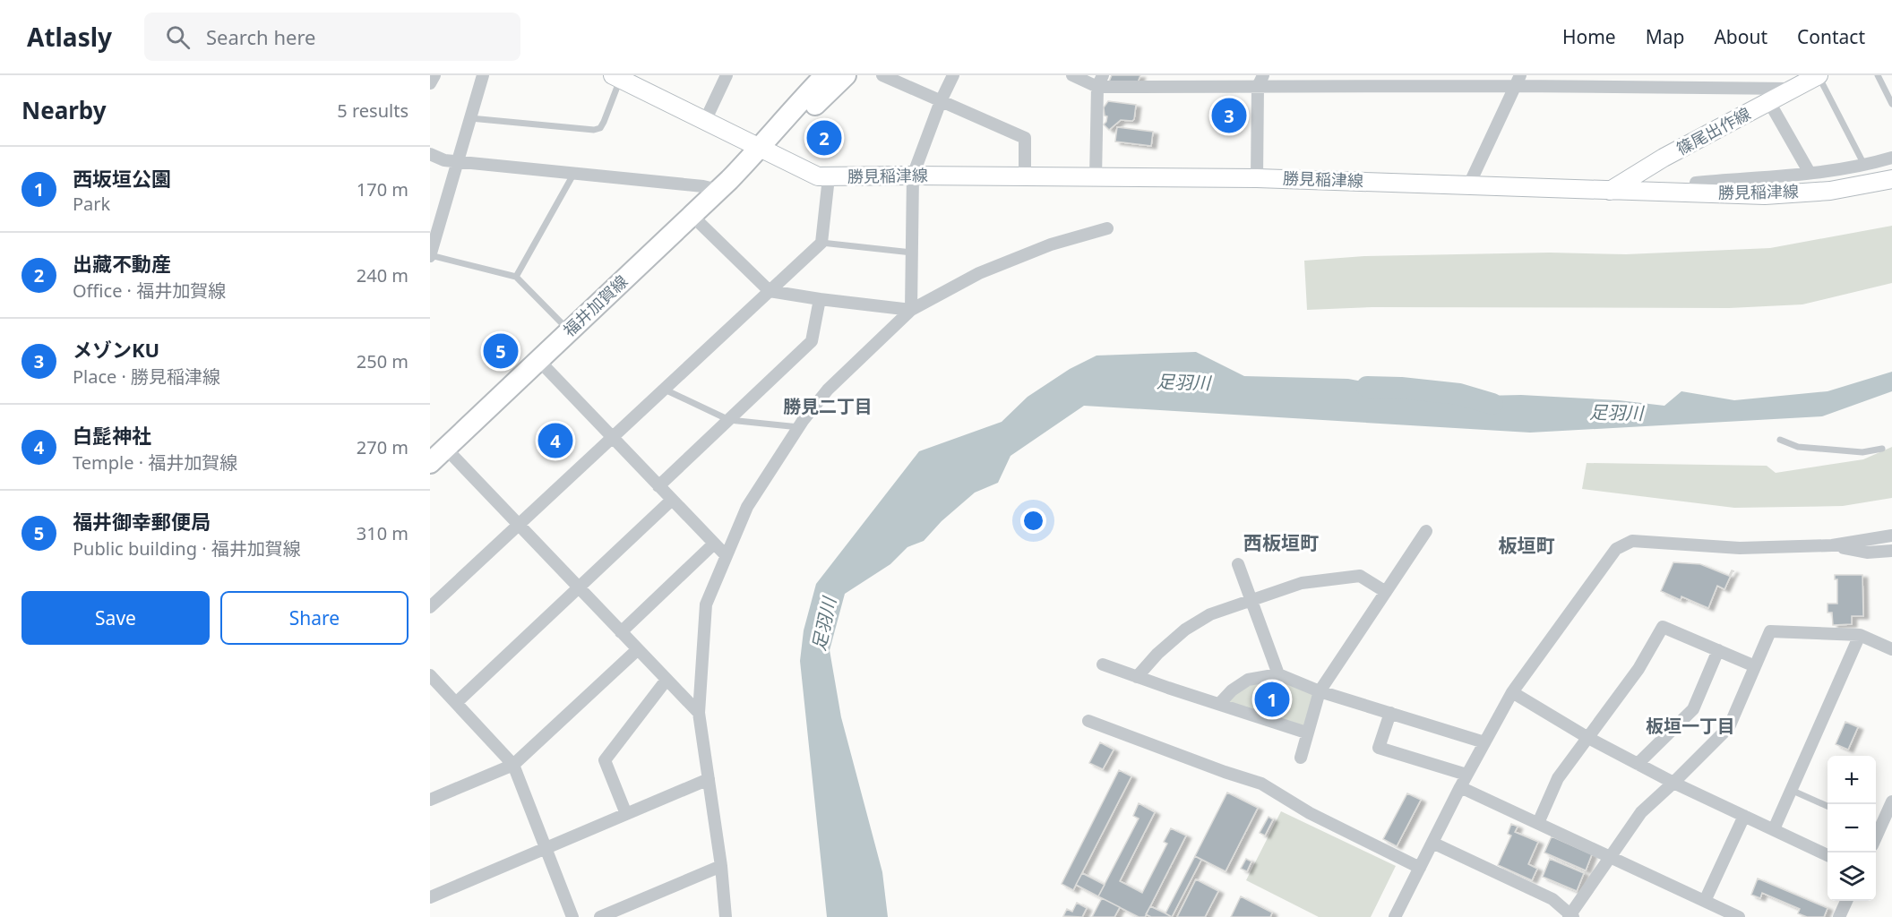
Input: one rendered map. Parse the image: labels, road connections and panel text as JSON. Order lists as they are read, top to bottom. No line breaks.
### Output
{"streets":{"main road":["篠尾出作線","勝見稲津線","福井加賀線"]},"crossings":[["篠尾出作線","勝見稲津線"],["勝見稲津線","福井加賀線"]],"districts":["勝見二丁目","西板垣町","板垣町","板垣一丁目"],"water":["足羽川"],"page":{"header":"Atlasly","search":"Search here","nav":["Home","Map","About","Contact"],"heading":["Nearby","5 results"],"pins":["3","2","5","4","1"],"list":[{"mark":"1","name":"西坂垣公園","note":"Park","value":"170 m"},{"mark":"2","name":"出藏不動産","note":"Office · 福井加賀線","value":"240 m"},{"mark":"3","name":"メゾンKU","note":"Place · 勝見稲津線","value":"250 m"},{"mark":"4","name":"白髭神社","note":"Temple · 福井加賀線","value":"270 m"},{"mark":"5","name":"福井御幸郵便局","note":"Public building · 福井加賀線","value":"310 m"}],"buttons":["Save","Share"],"map_buttons":["+","−"]}}
